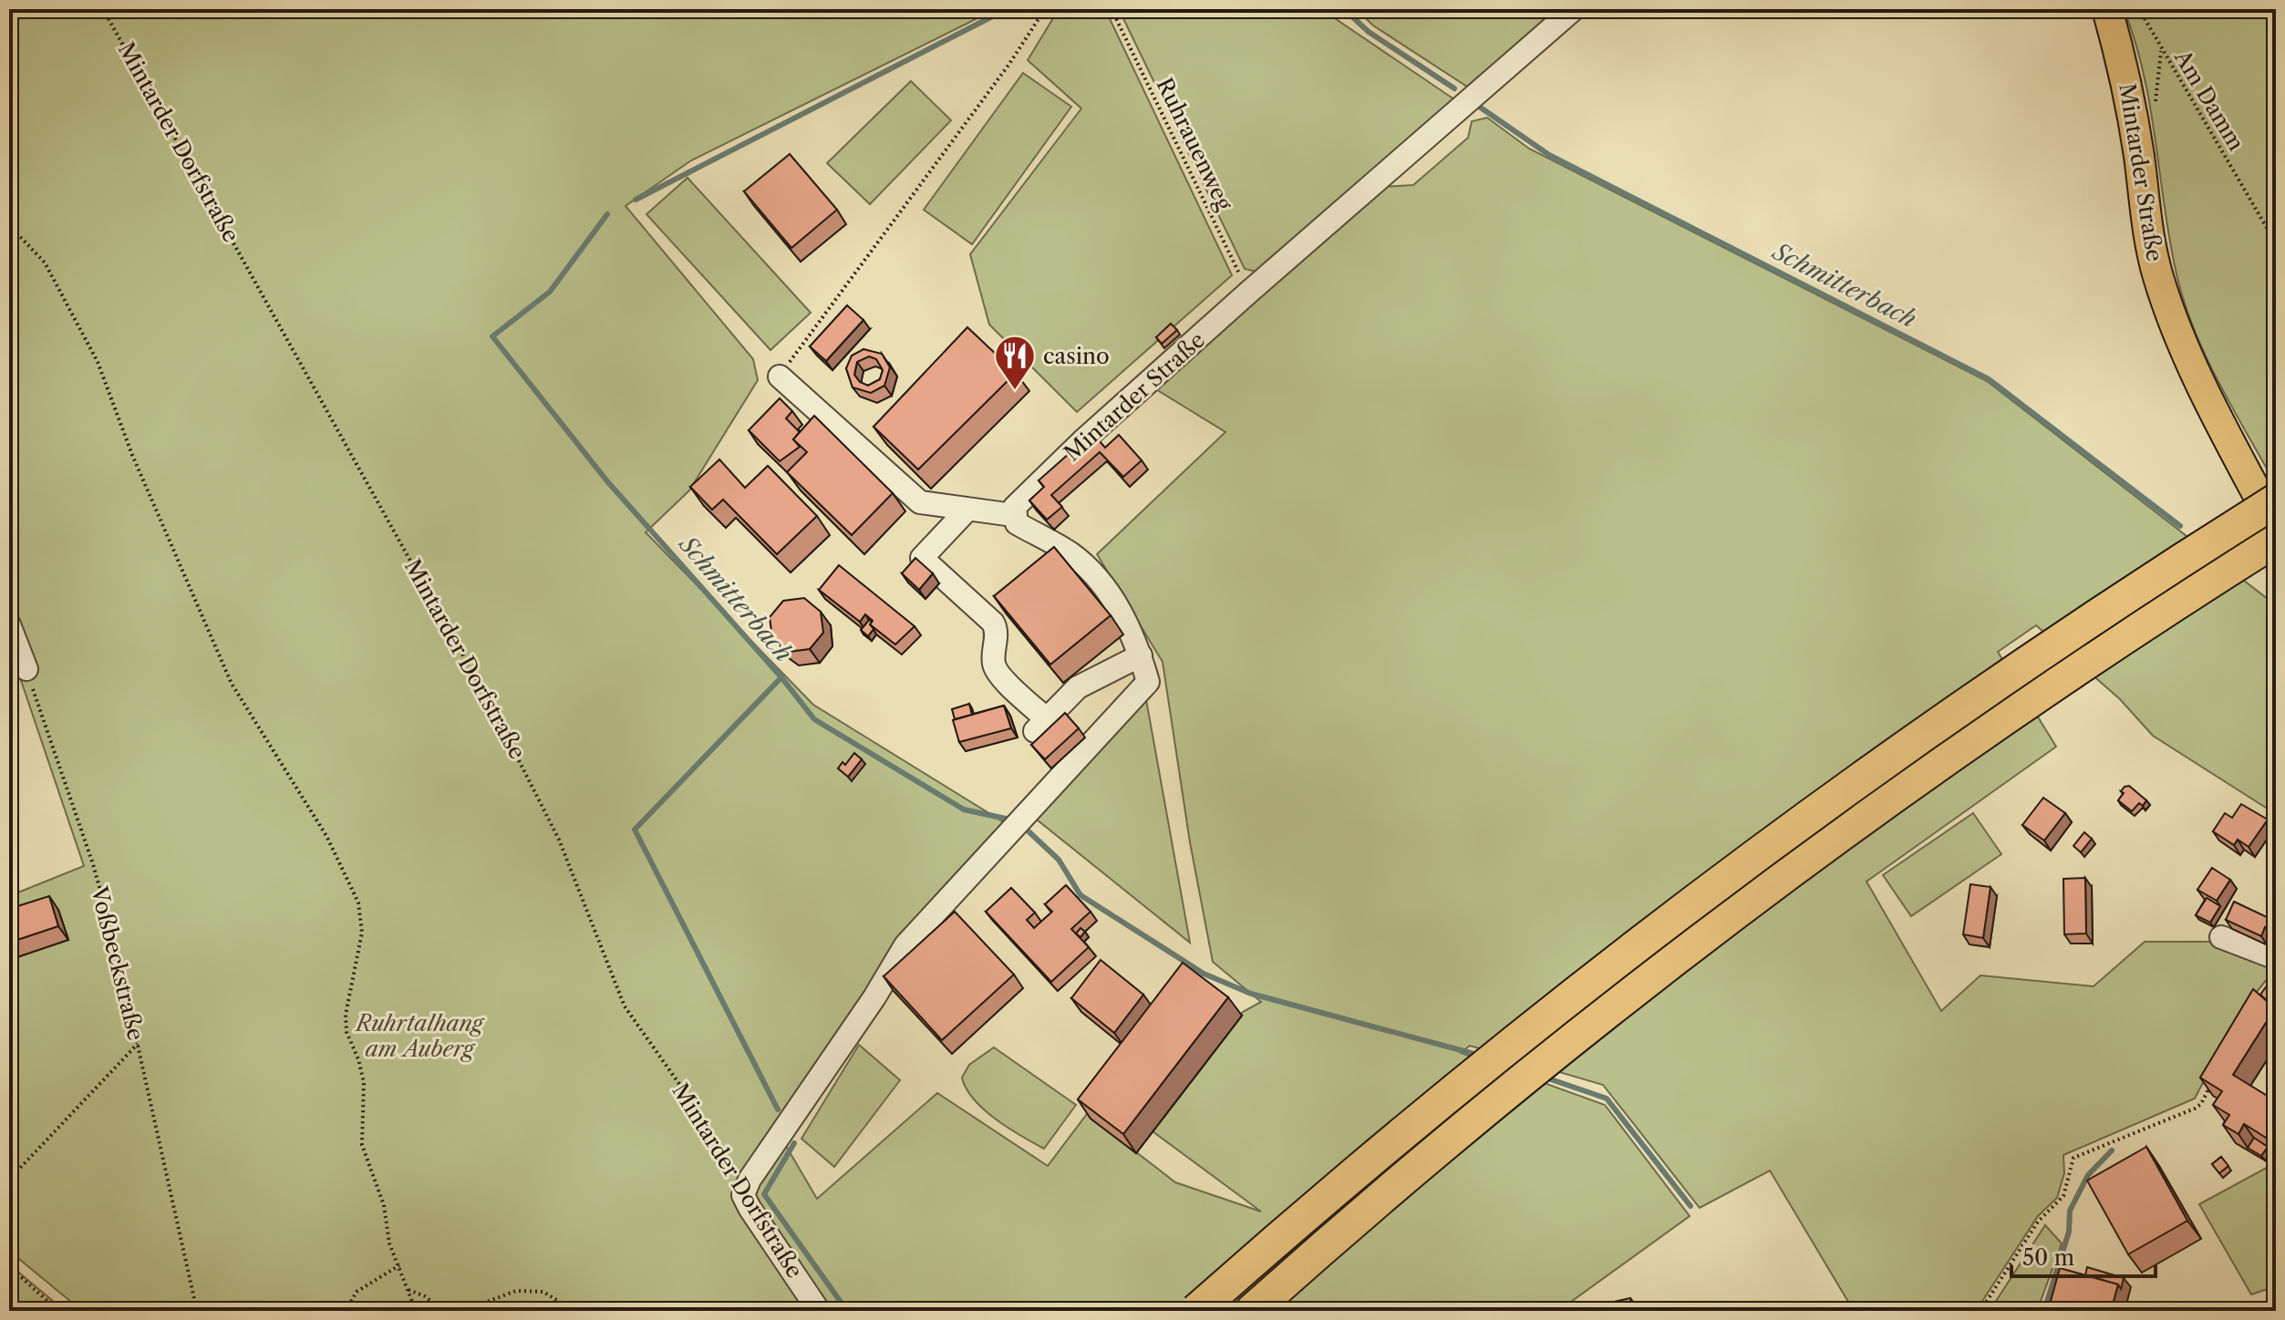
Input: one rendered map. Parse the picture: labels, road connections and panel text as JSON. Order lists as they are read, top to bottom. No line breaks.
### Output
{"streets":{"main road":["Mintarder Straße"],"lane":["Mintarder Dorfstraße"],"path":["Am Damm","Ruhrauenweg","Voßbeckstraße"]},"crossings":[["Ruhrauenweg","Mintarder Straße"]],"water":["Schmitterbach"],"parks":["Ruhrtalhang am Auberg"],"places":{"restaurant":["casino"]},"scale_bar":"50 m"}
